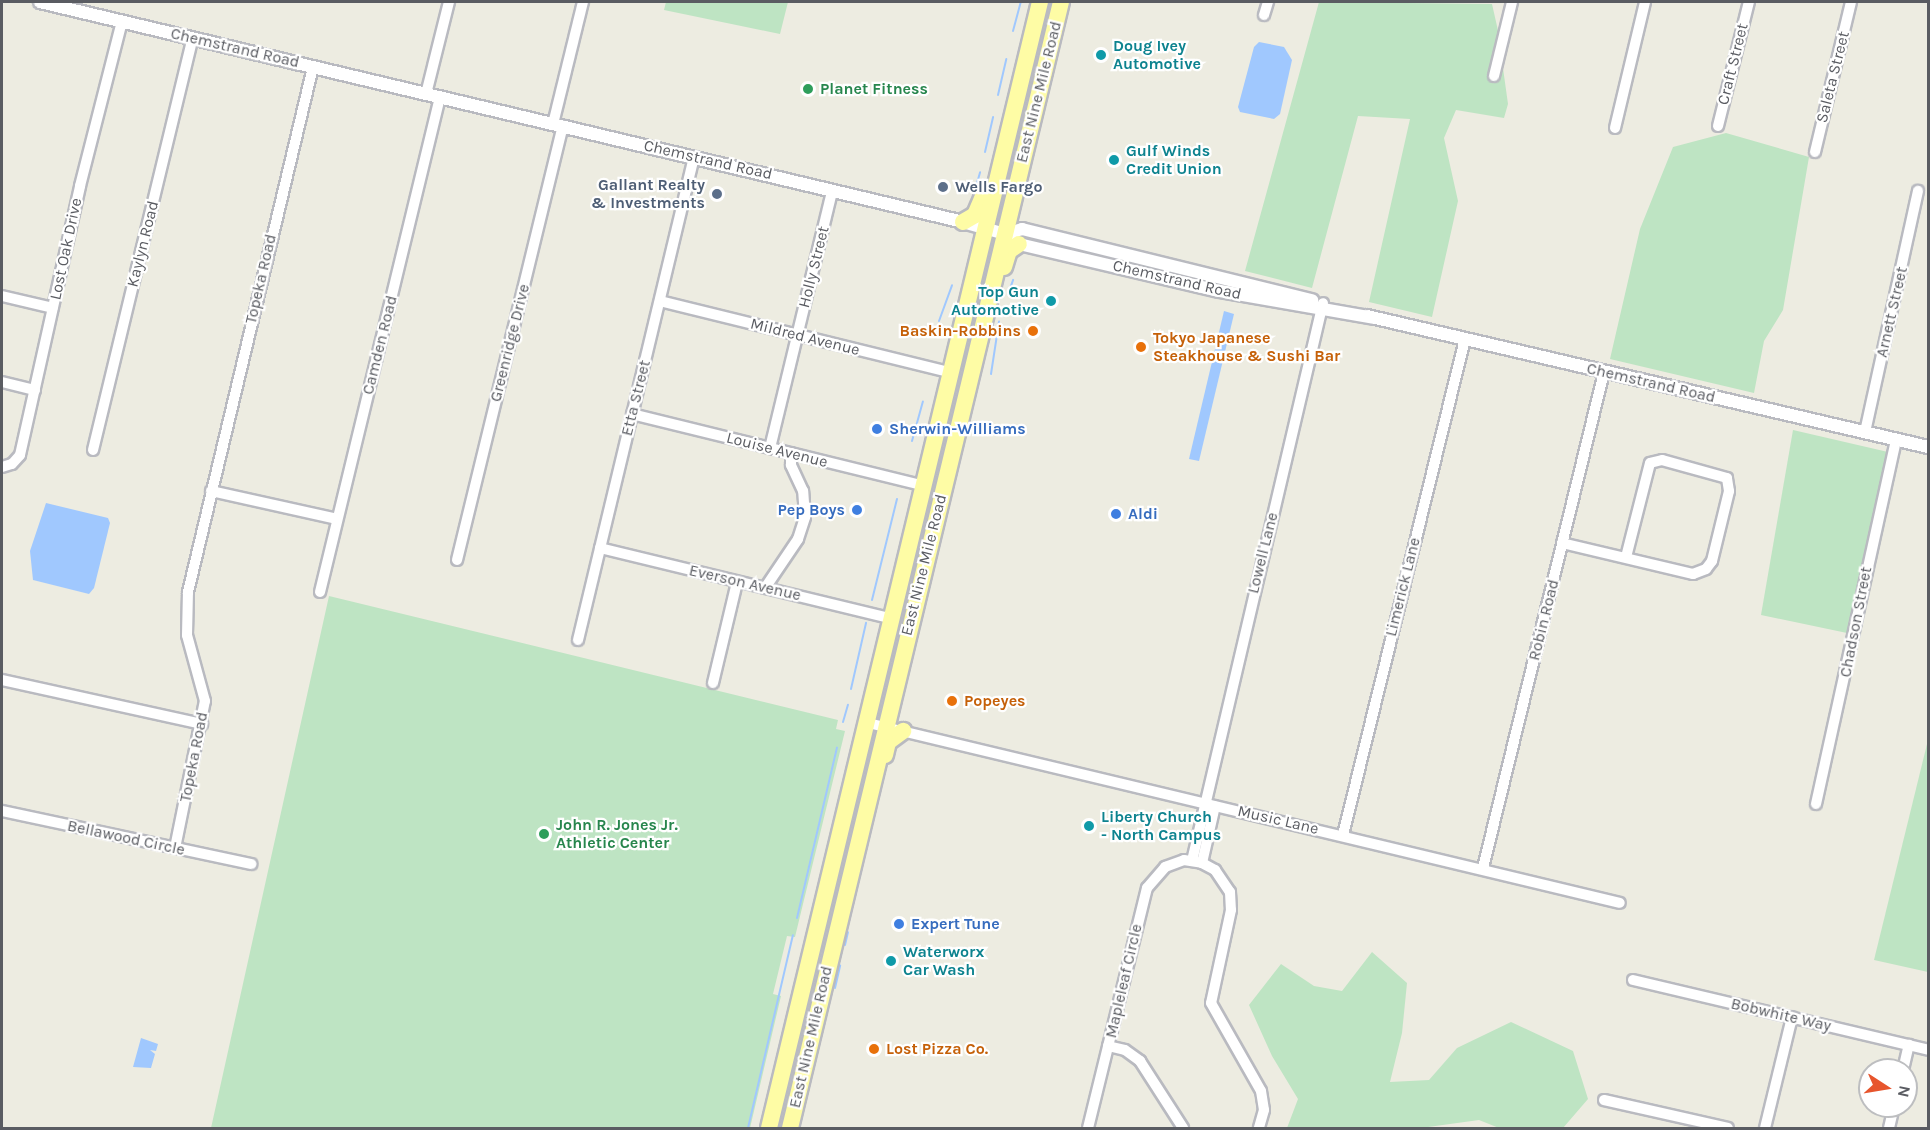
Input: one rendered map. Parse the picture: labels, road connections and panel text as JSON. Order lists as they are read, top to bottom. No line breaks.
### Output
{"streets":{"main road":["East Nine Mile Road"],"street":["Chemstrand Road","Craft Street","Saleta Street","Kaylyn Road","Lost Oak Drive","Holly Street","Topeka Road","Arnett Street","Mildred Avenue","Greenridge Drive","Camden Road","Etta Street","Louise Avenue","Lowell Lane","Everson Avenue","Limerick Lane","Robin Road","Chadson Street","Music Lane","Bellawood Circle","Mapleleaf Circle","Bobwhite Way"]},"crossings":[["Chemstrand Road","East Nine Mile Road"],["Chemstrand Road","Kaylyn Road"],["Chemstrand Road","Lost Oak Drive"],["Chemstrand Road","Holly Street"],["Chemstrand Road","Topeka Road"],["Chemstrand Road","Arnett Street"],["Chemstrand Road","Greenridge Drive"],["Chemstrand Road","Camden Road"],["Chemstrand Road","Etta Street"],["Chemstrand Road","Lowell Lane"],["Chemstrand Road","Limerick Lane"],["Chemstrand Road","Robin Road"],["Chemstrand Road","Chadson Street"],["East Nine Mile Road","Mildred Avenue"],["East Nine Mile Road","Louise Avenue"],["East Nine Mile Road","Everson Avenue"],["East Nine Mile Road","Music Lane"],["Holly Street","Mildred Avenue"],["Holly Street","Louise Avenue"],["Topeka Road","Bellawood Circle"],["Mildred Avenue","Etta Street"],["Etta Street","Louise Avenue"],["Etta Street","Everson Avenue"],["Lowell Lane","Music Lane"],["Limerick Lane","Music Lane"],["Robin Road","Music Lane"]],"places":["Doug Ivey Automotive","Planet Fitness","Gulf Winds Credit Union","Wells Fargo","Gallant Realty & Investments","Top Gun Automotive","Baskin-Robbins","Tokyo Japanese Steakhouse & Sushi Bar","Sherwin-Williams","Pep Boys","Aldi","Popeyes","Liberty Church - North Campus","John R. Jones Jr. Athletic Center","Expert Tune","Waterworx Car Wash","Lost Pizza Co."],"north":"right"}
